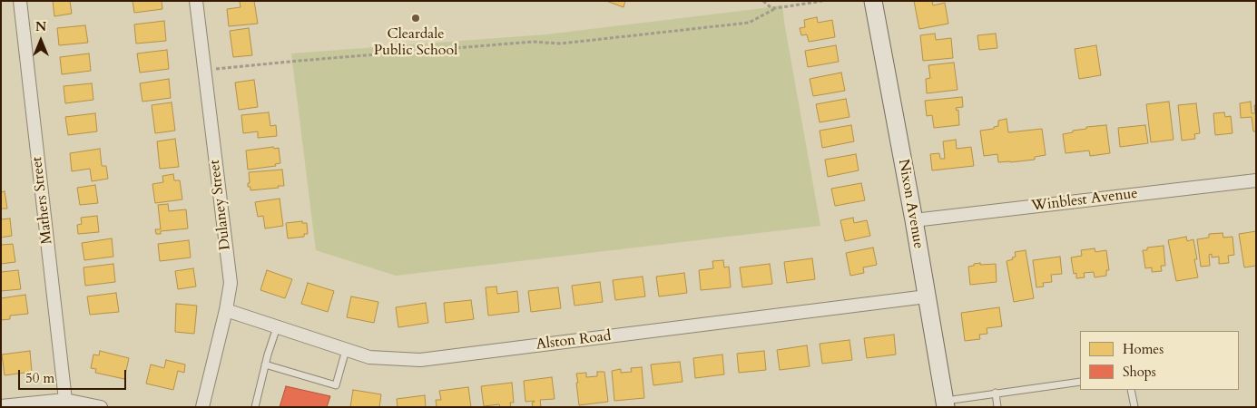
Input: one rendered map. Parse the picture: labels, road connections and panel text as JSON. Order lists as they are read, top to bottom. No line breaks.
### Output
{"streets":{"street":["Mathers Street","Winblest Avenue","Nixon Avenue","Dulaney Street","Alston Road"]},"crossings":[["Winblest Avenue","Nixon Avenue"],["Nixon Avenue","Alston Road"],["Dulaney Street","Alston Road"]],"places":["Cleardale Public School"],"legend":["Homes","Shops"],"scale_bar":"50 m","north":"top"}
